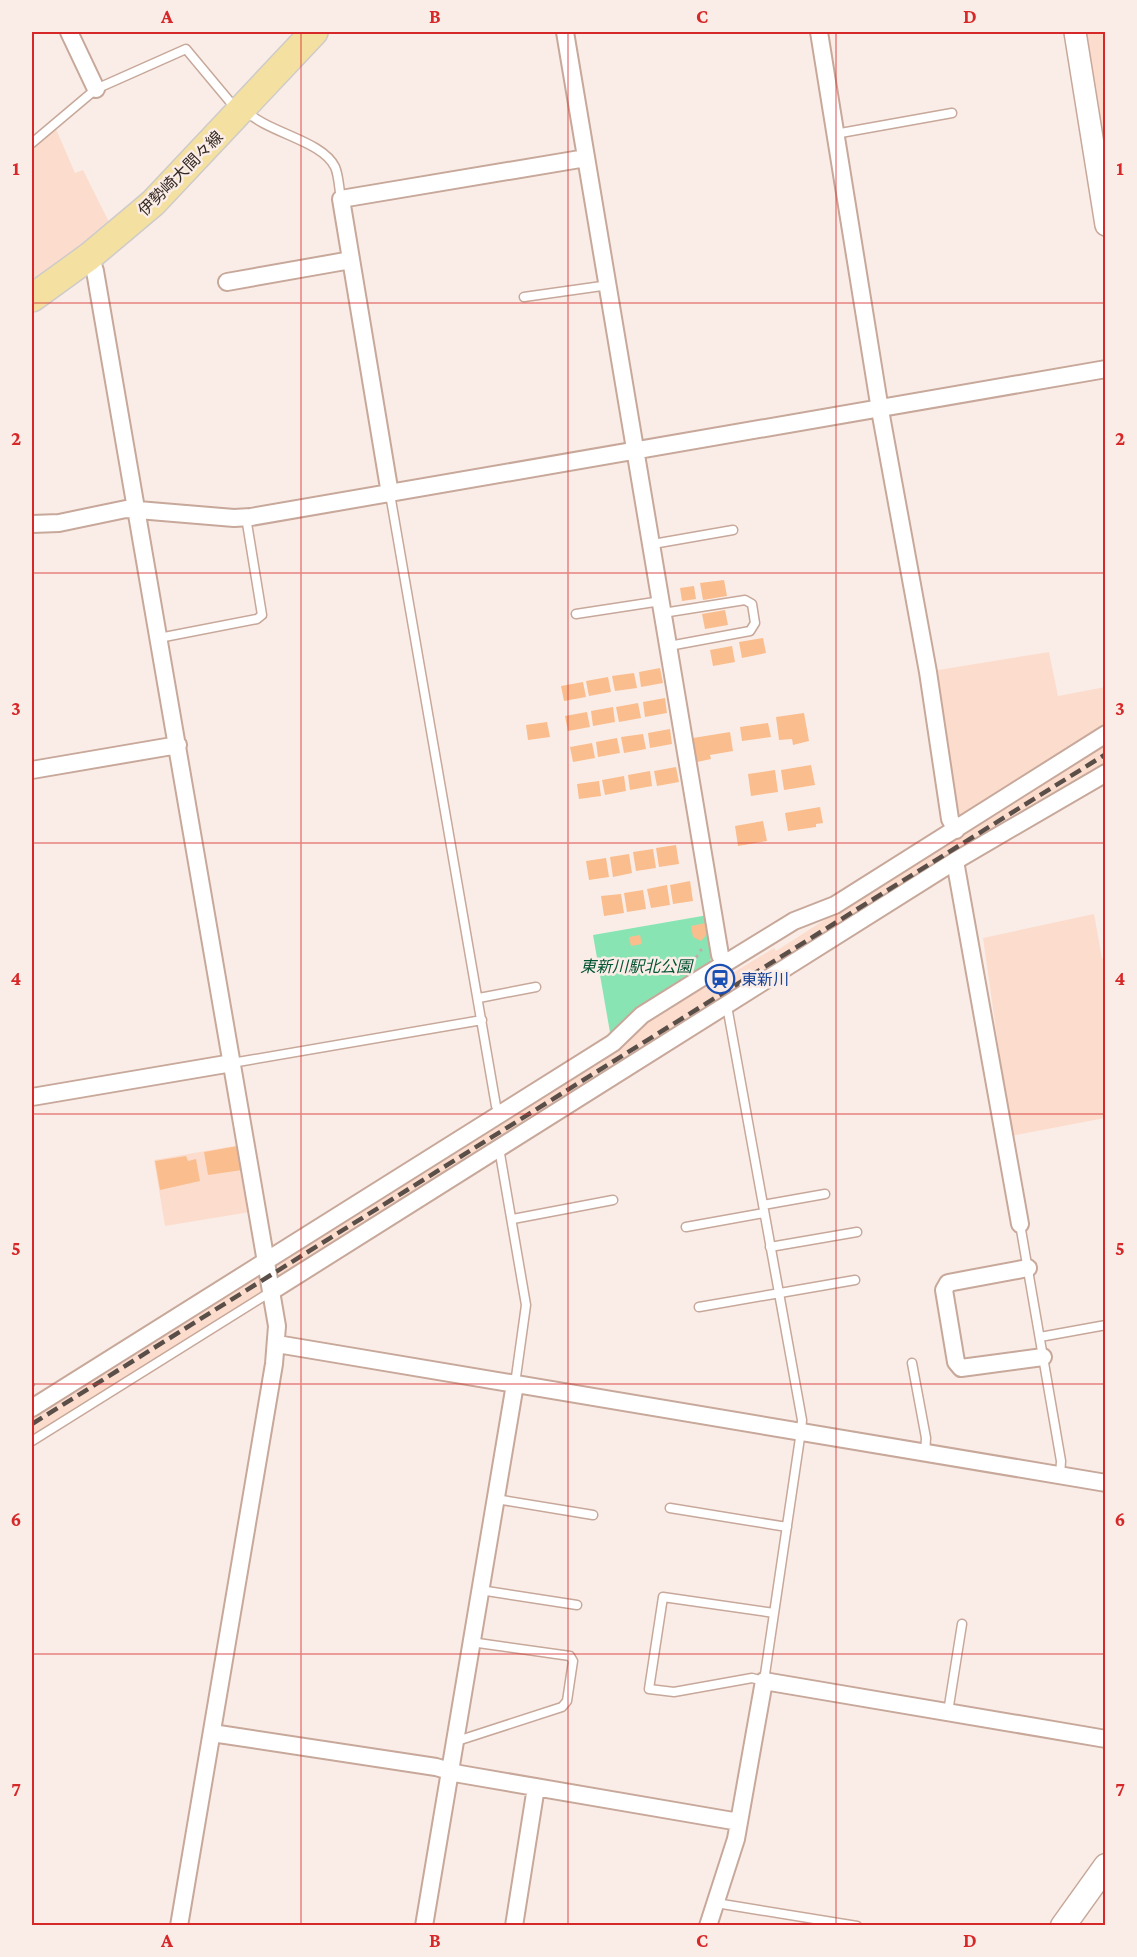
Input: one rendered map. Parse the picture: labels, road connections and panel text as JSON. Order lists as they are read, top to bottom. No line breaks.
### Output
{"streets":{"main road":["伊勢崎大間々線"]},"parks":["東新川駅北公園"],"places":{"station":["東新川"]},"grid":{"columns":["A","B","C","D"],"rows":["1","2","3","4","5","6","7"]}}
